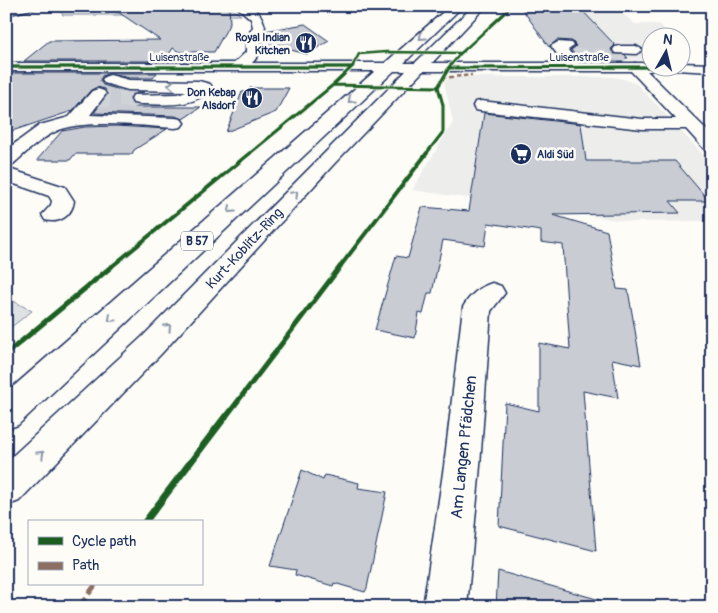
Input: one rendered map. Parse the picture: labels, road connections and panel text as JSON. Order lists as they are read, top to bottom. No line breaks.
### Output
{"streets":{"main road":["Luisenstraße","B 57","Kurt-Koblitz-Ring","Am Langen Pfädchen"]},"crossings":[["Luisenstraße","B 57"],["Luisenstraße","Kurt-Koblitz-Ring"]],"places":{"restaurant":["Royal Indian Kitchen","Don Kebap Alsdorf"],"supermarket":["Aldi Süd"]},"legend":["Cycle path","Path"],"north":"top"}
